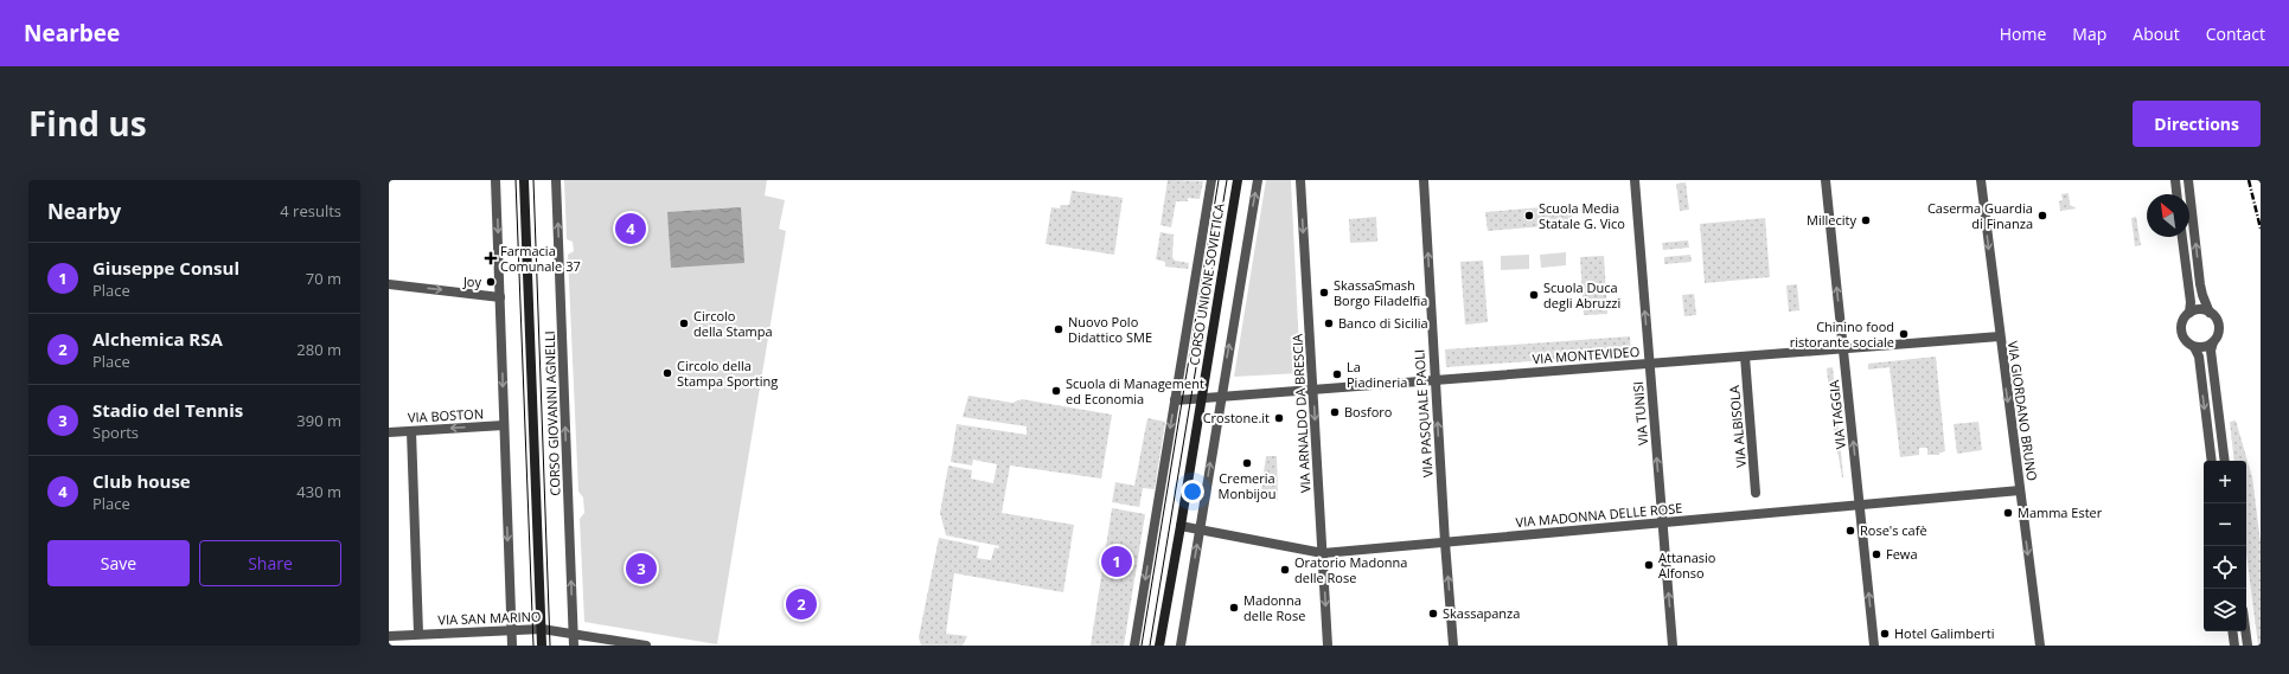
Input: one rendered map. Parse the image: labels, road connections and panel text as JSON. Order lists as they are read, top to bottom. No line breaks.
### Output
{"streets":{"main road":["CORSO UNIONE SOVIETICA","CORSO GIOVANNI AGNELLI"],"street":["VIA MONTEVIDEO","VIA GIORDANO BRUNO","VIA ARNALDO DA BRESCIA","VIA PASQUALE PAOLI","VIA TUNISI","VIA TAGGIA","VIA BOSTON","VIA ALBISOLA","VIA MADONNA DELLE ROSE","VIA SAN MARINO"]},"crossings":[["CORSO UNIONE SOVIETICA","VIA MONTEVIDEO"],["CORSO UNIONE SOVIETICA","VIA MADONNA DELLE ROSE"],["VIA MONTEVIDEO","VIA GIORDANO BRUNO"],["VIA MONTEVIDEO","VIA ARNALDO DA BRESCIA"],["VIA MONTEVIDEO","VIA PASQUALE PAOLI"],["VIA MONTEVIDEO","VIA TUNISI"],["VIA MONTEVIDEO","VIA TAGGIA"],["VIA MONTEVIDEO","VIA ALBISOLA"],["VIA GIORDANO BRUNO","VIA MADONNA DELLE ROSE"],["CORSO GIOVANNI AGNELLI","VIA SAN MARINO"],["VIA ARNALDO DA BRESCIA","VIA MADONNA DELLE ROSE"],["VIA PASQUALE PAOLI","VIA MADONNA DELLE ROSE"],["VIA TUNISI","VIA MADONNA DELLE ROSE"],["VIA TAGGIA","VIA MADONNA DELLE ROSE"]],"one_way":["VIA GIORDANO BRUNO","VIA PASQUALE PAOLI","VIA TUNISI","VIA TAGGIA","VIA BOSTON"],"places":{"other":["Scuola Media Statale G. Vico","Caserma Guardia di Finanza","Millecity","Joy","SkassaSmash Borgo Filadelfia","Scuola Duca degli Abruzzi","Circolo della Stampa","Banco di Sicilia","Nuovo Polo Didattico SME","Chinino food ristorante sociale","Circolo della Stampa Sporting","La Piadineria","Scuola di Management ed Economia","Bosforo","Crostone.it","Cremeria Monbijou","Mamma Ester","Rose's cafè","Fewa","Attanasio Alfonso","Oratorio Madonna delle Rose","Madonna delle Rose","Skassapanza","Hotel Galimberti"],"health":["Farmacia Comunale 37"]},"north":"top left","page":{"header":"Nearbee","nav":["Home","Map","About","Contact"],"title":"Find us","buttons":["Directions",["Save","Share"]],"heading":["Nearby","4 results"],"pins":["4","1","3","2"],"list":[{"mark":"1","name":"Giuseppe Consul","note":"Place","value":"70 m"},{"mark":"2","name":"Alchemica RSA","note":"Place","value":"280 m"},{"mark":"3","name":"Stadio del Tennis","note":"Sports","value":"390 m"},{"mark":"4","name":"Club house","note":"Place","value":"430 m"}],"map_buttons":["+","−"]}}
